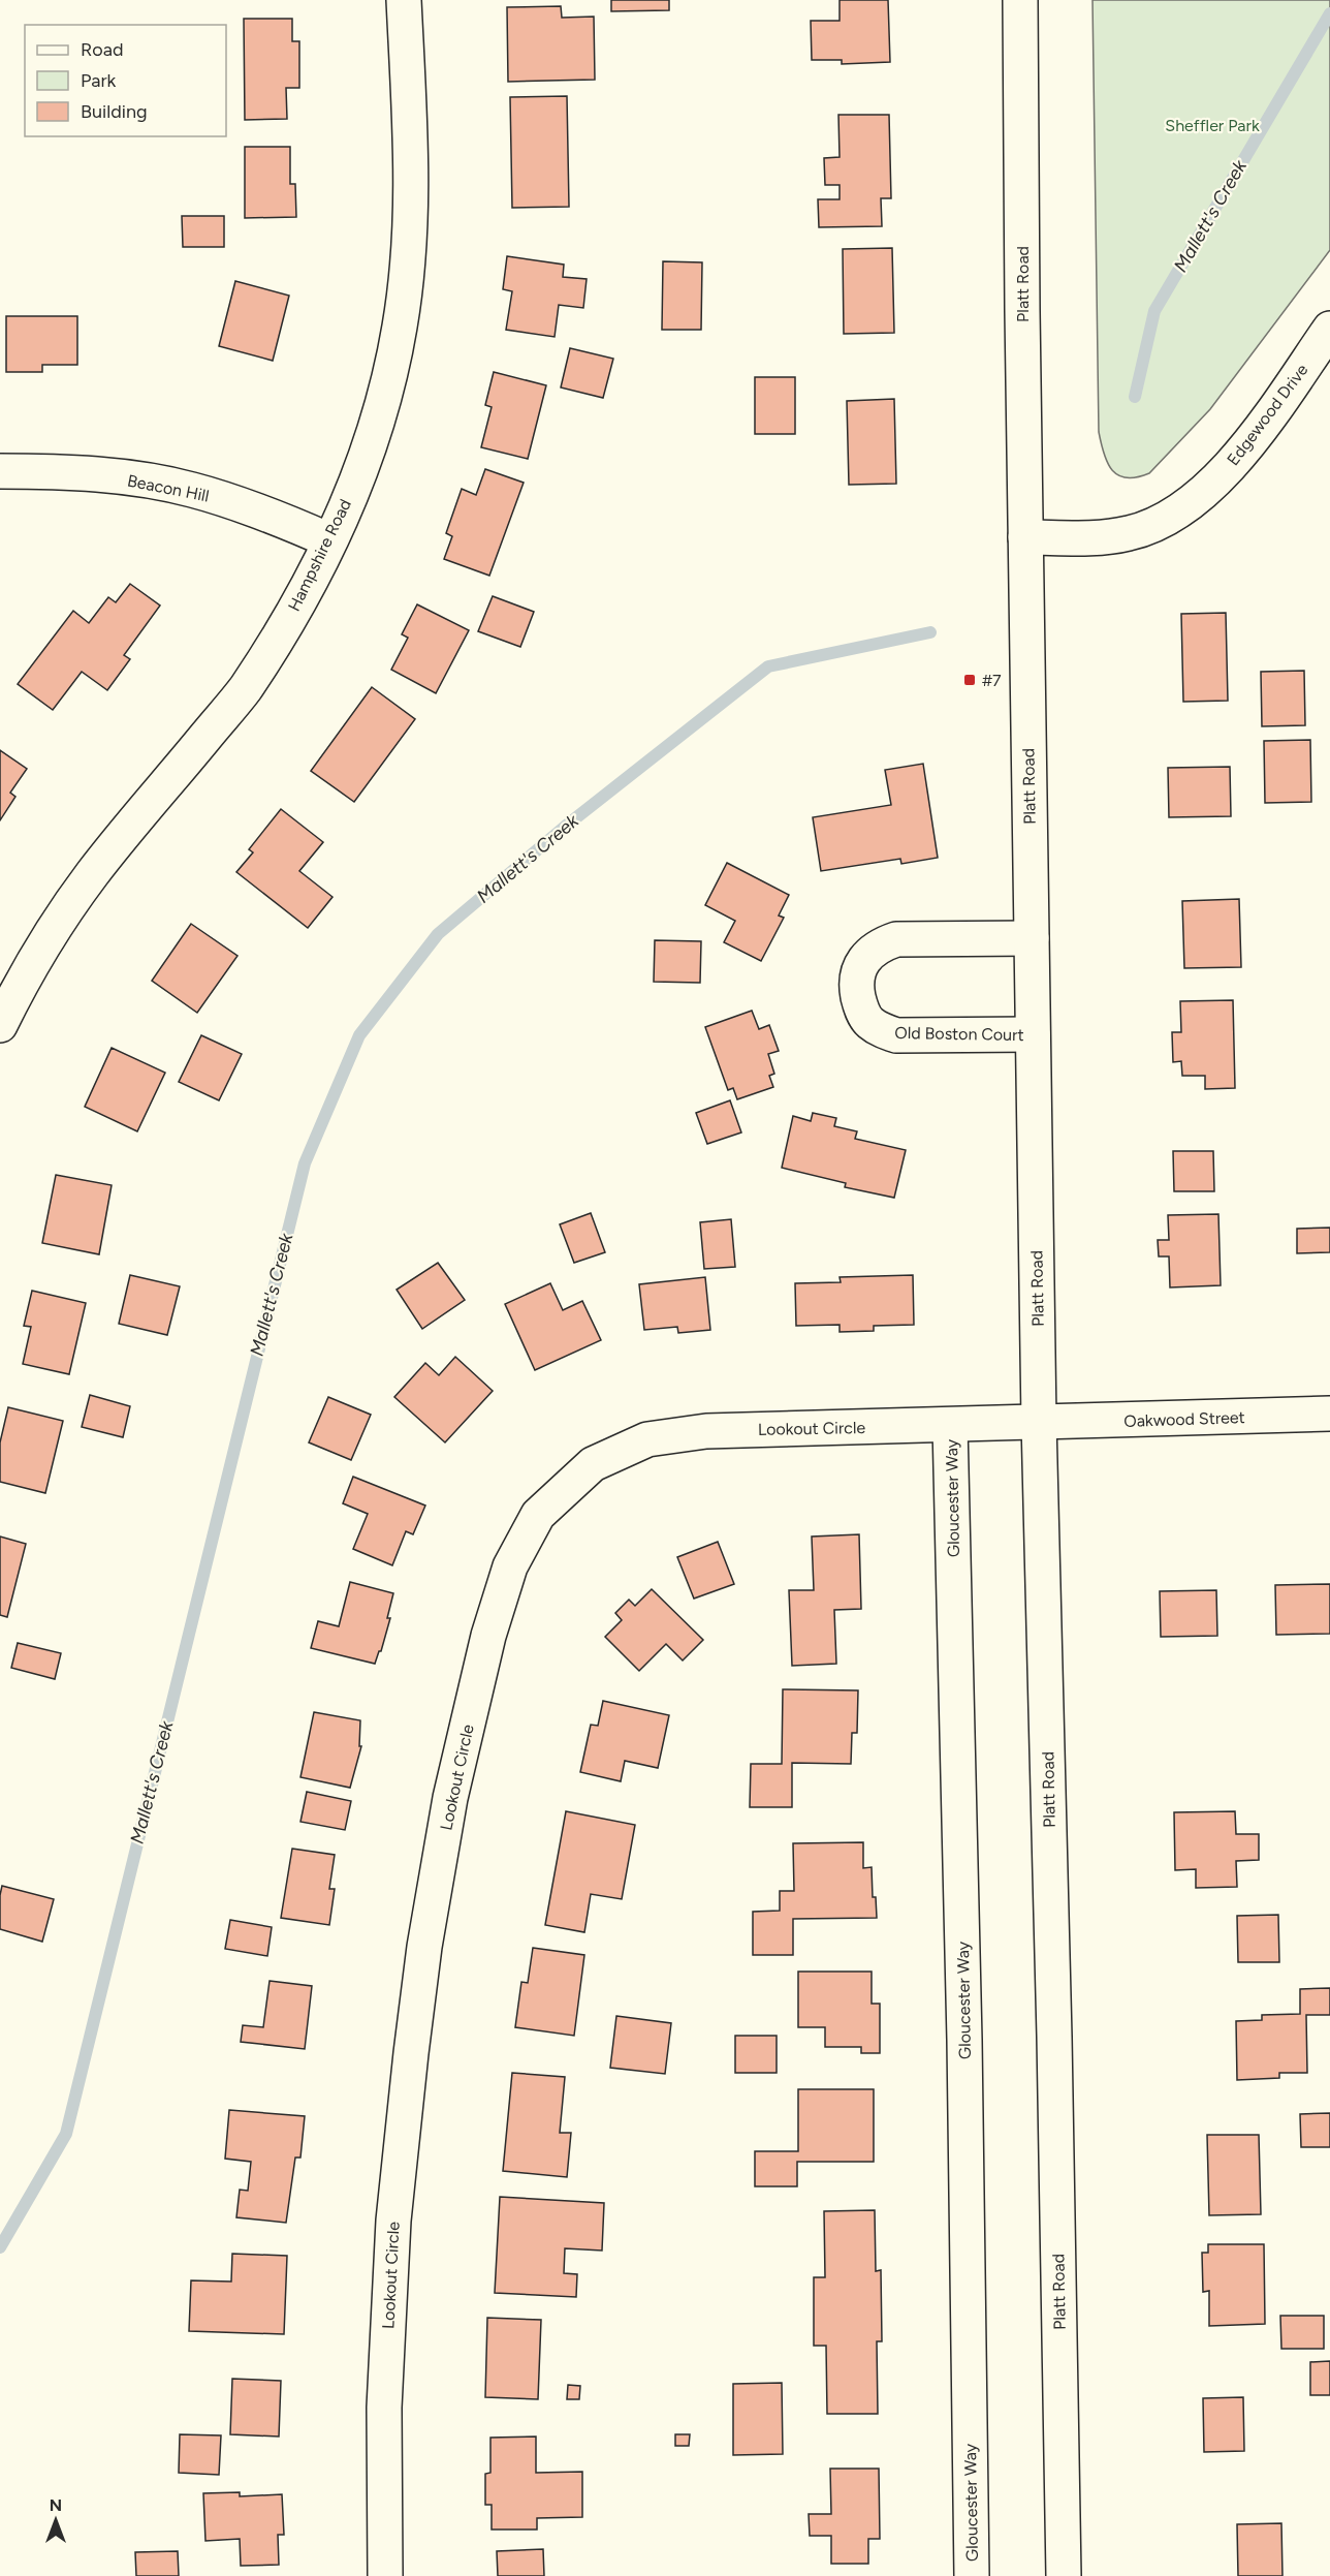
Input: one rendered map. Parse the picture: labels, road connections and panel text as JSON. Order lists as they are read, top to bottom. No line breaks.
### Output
{"streets":{"street":["Platt Road","Edgewood Drive","Beacon Hill","Hampshire Road","Old Boston Court","Oakwood Street","Lookout Circle","Gloucester Way"]},"crossings":[["Platt Road","Edgewood Drive"],["Platt Road","Old Boston Court"],["Platt Road","Oakwood Street"],["Platt Road","Lookout Circle"],["Beacon Hill","Hampshire Road"],["Oakwood Street","Lookout Circle"],["Lookout Circle","Gloucester Way"]],"water":["Mallett's Creek"],"parks":["Sheffler Park"],"places":{"transit":["#7"]},"legend":["Road","Park","Building"],"north":"top"}
